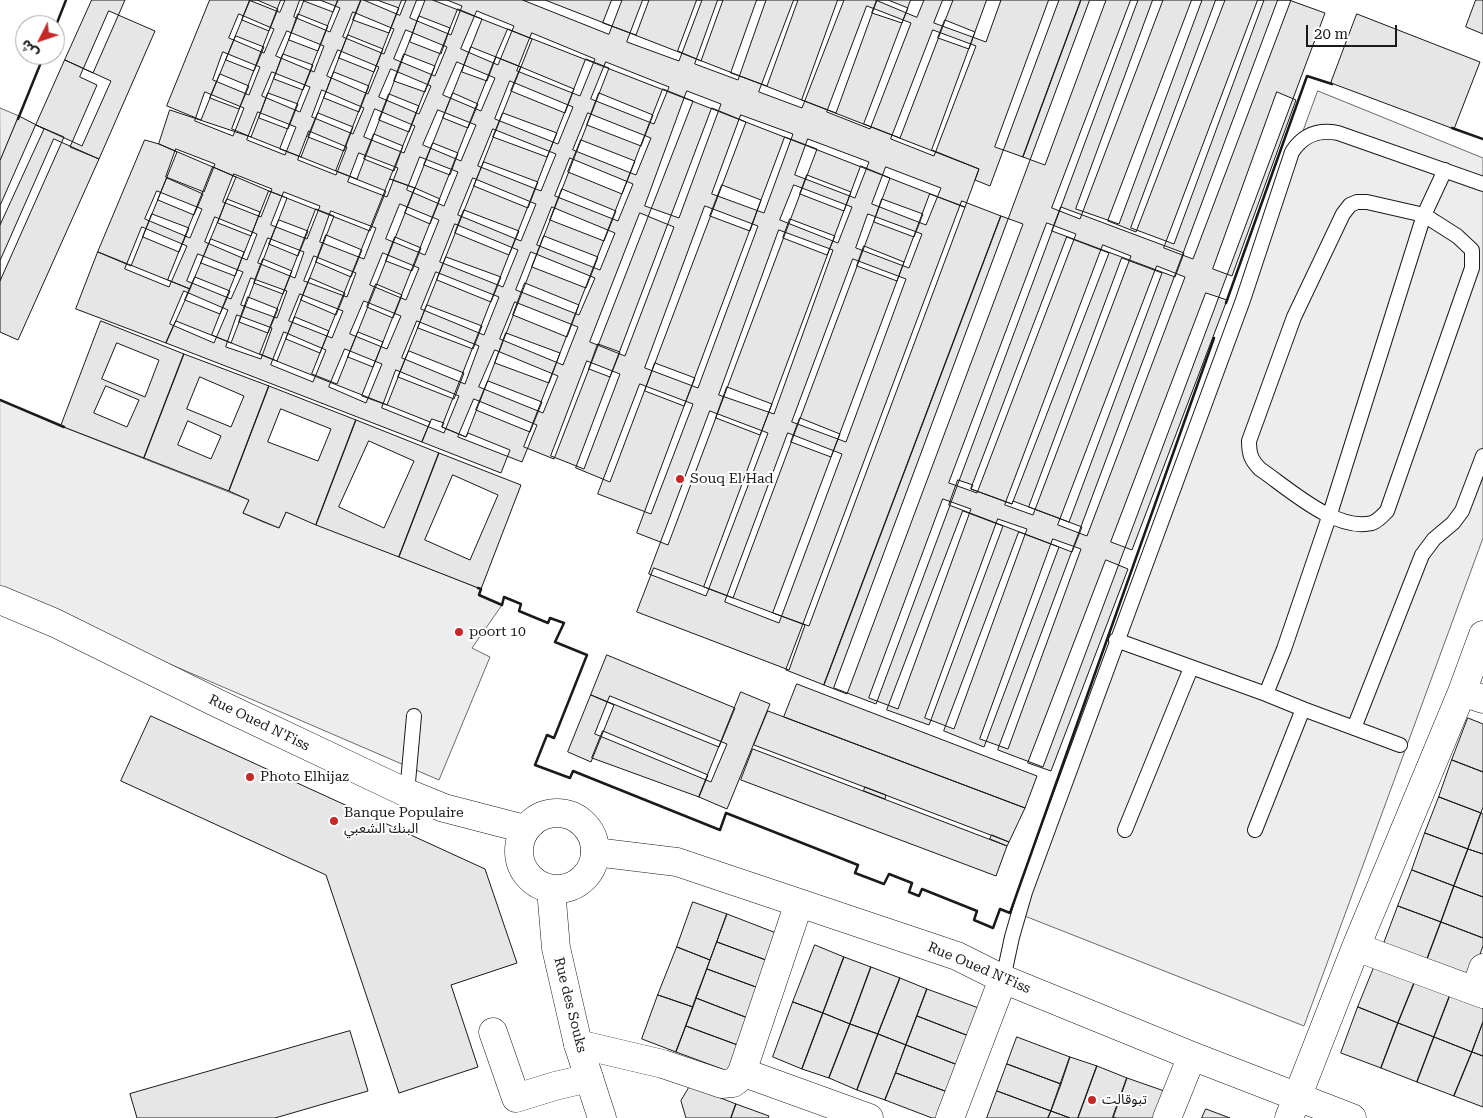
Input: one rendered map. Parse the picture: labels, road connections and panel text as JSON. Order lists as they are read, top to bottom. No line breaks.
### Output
{"streets":{"street":["Rue Oued N'Fiss","Rue des Souks"]},"crossings":[["Rue Oued N'Fiss","Rue des Souks"]],"places":["Souq El Had","poort 10","Photo Elhijaz","Banque Populaire البنك الشعبي","تبوقالت"],"scale_bar":"20 m","north":"bottom left"}
